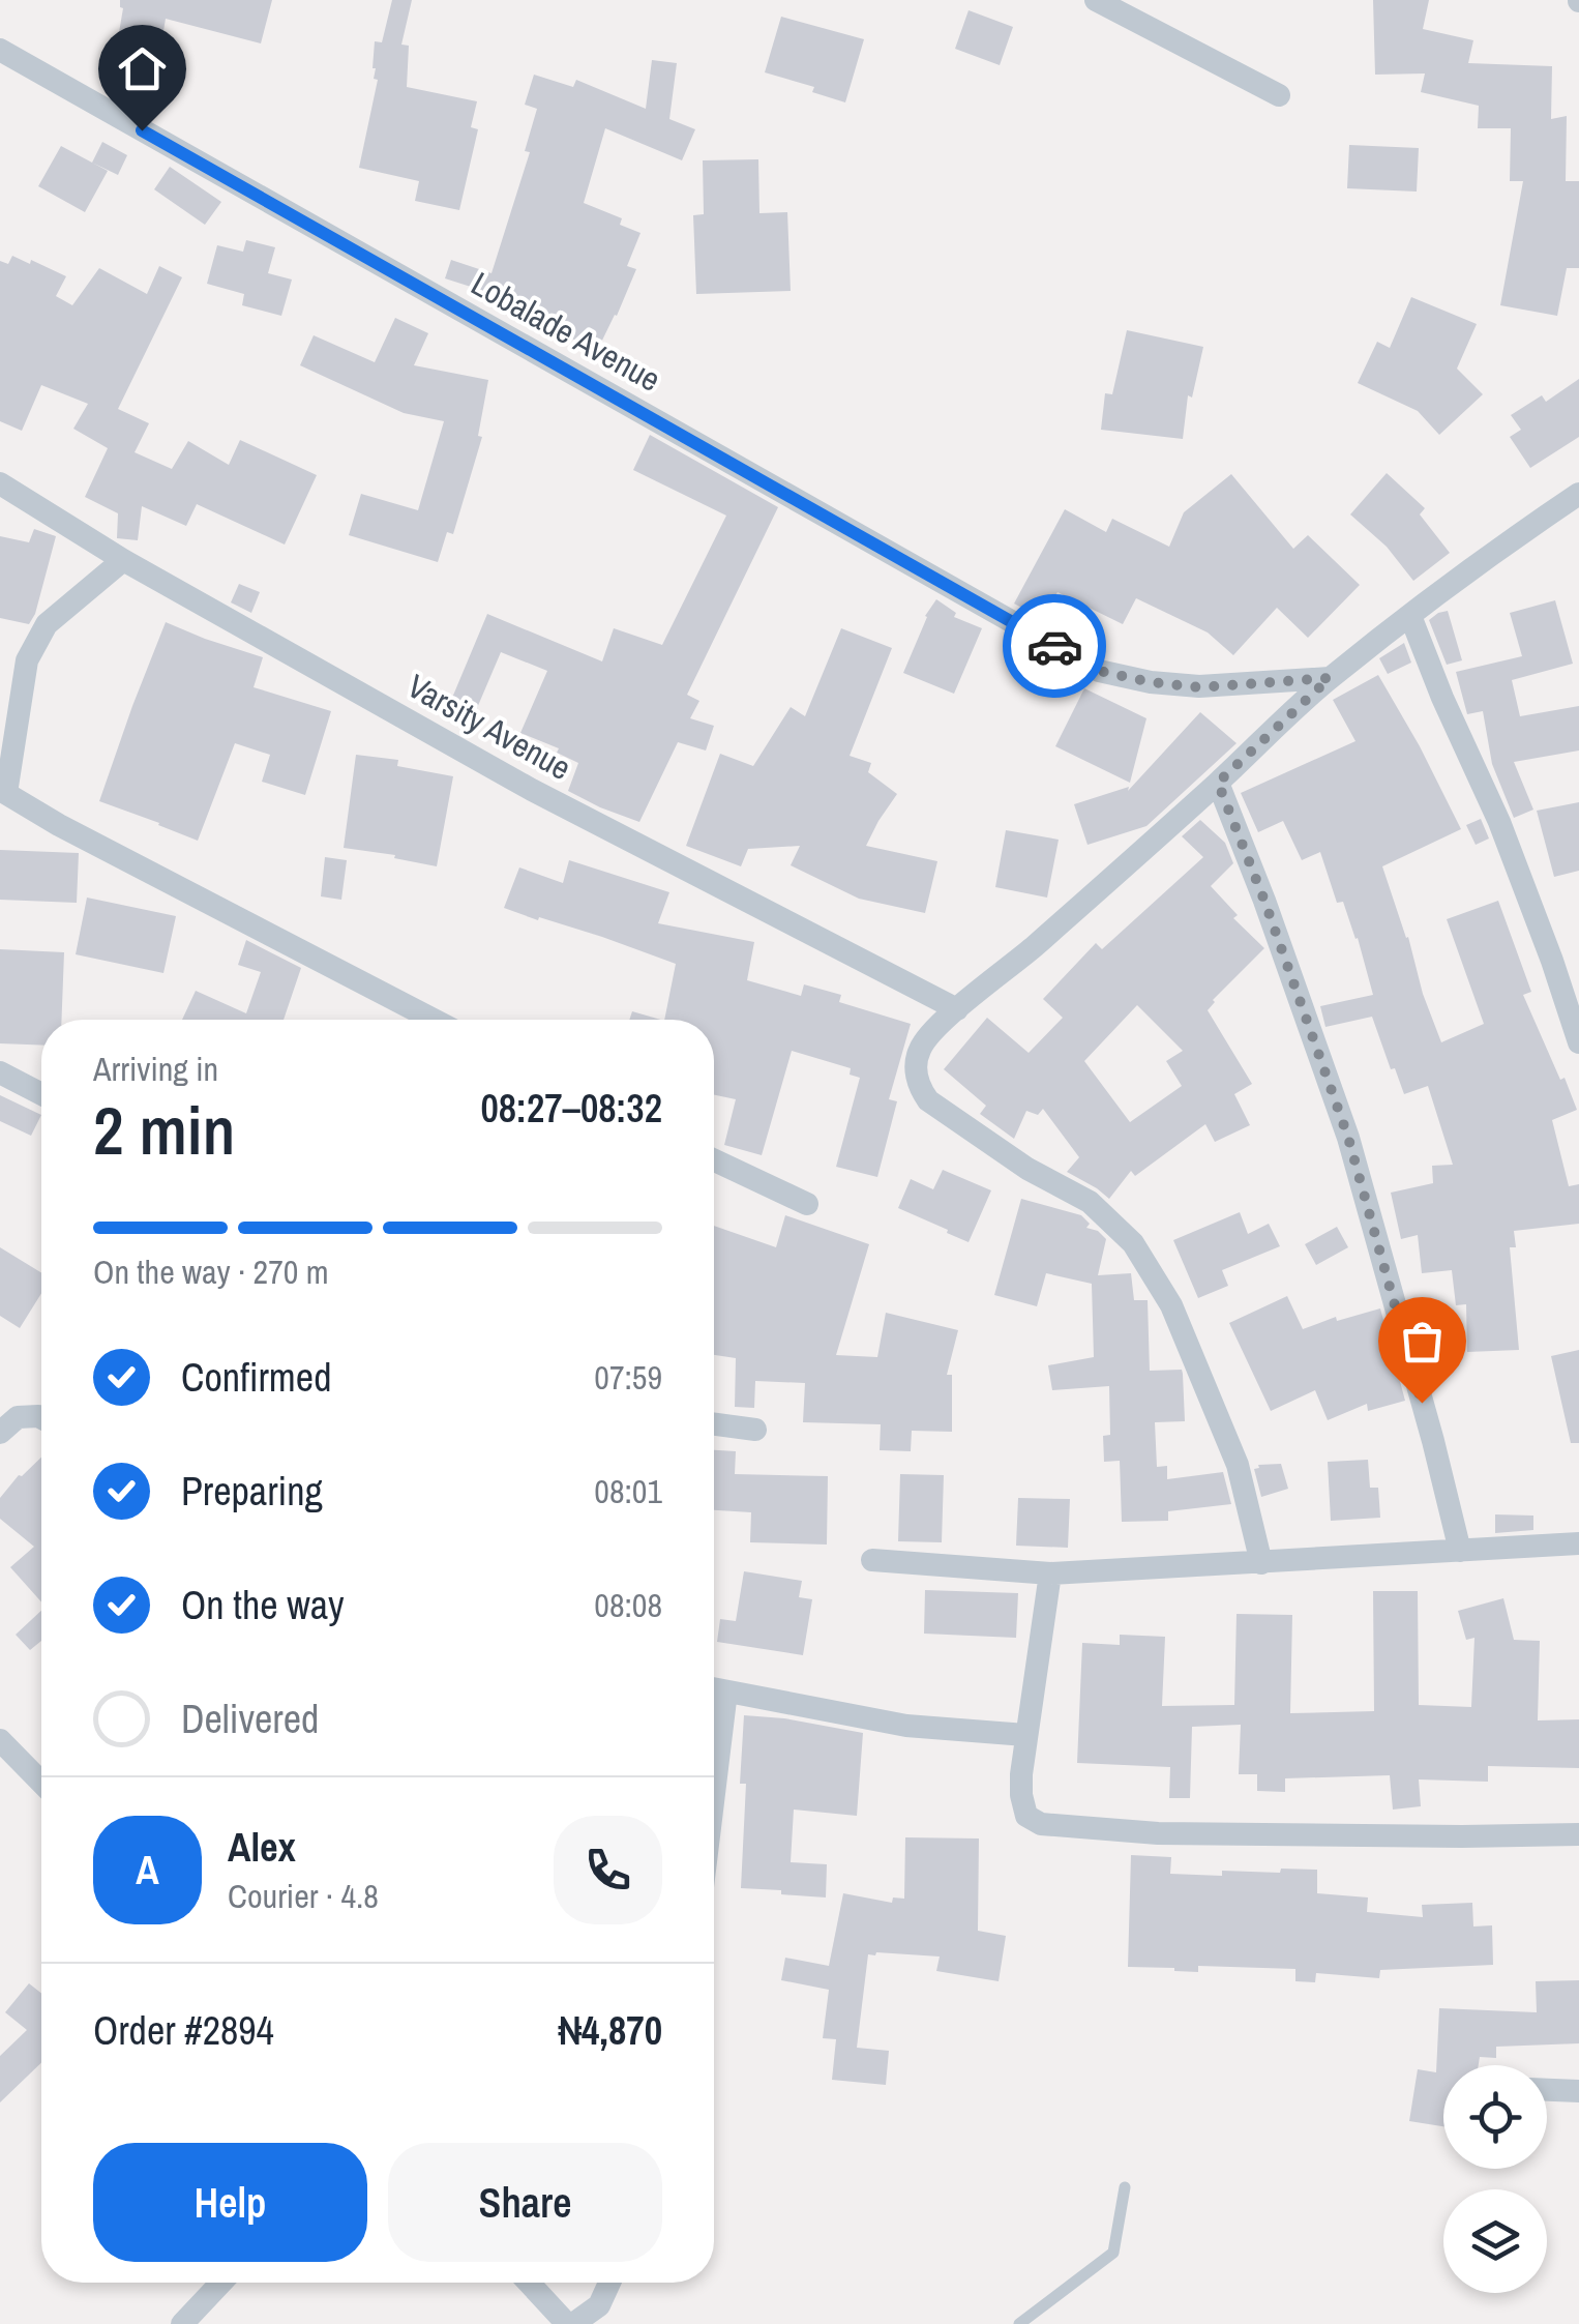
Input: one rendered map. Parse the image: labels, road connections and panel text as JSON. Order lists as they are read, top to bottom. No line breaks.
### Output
{"streets":{"street":["Lobalade Avenue","Varsity Avenue"]},"page":{"heading":["2 min","Arriving in","08:27–08:32"],"panel":["Alex","Courier · 4.8","Order #2894","₦4,870"],"bar":"On the way · 270 m","list":[["Confirmed","07:59"],["Preparing","08:01"],["On the way","08:08"],"Delivered"],"round":"A","buttons":["Help","Share"]}}
